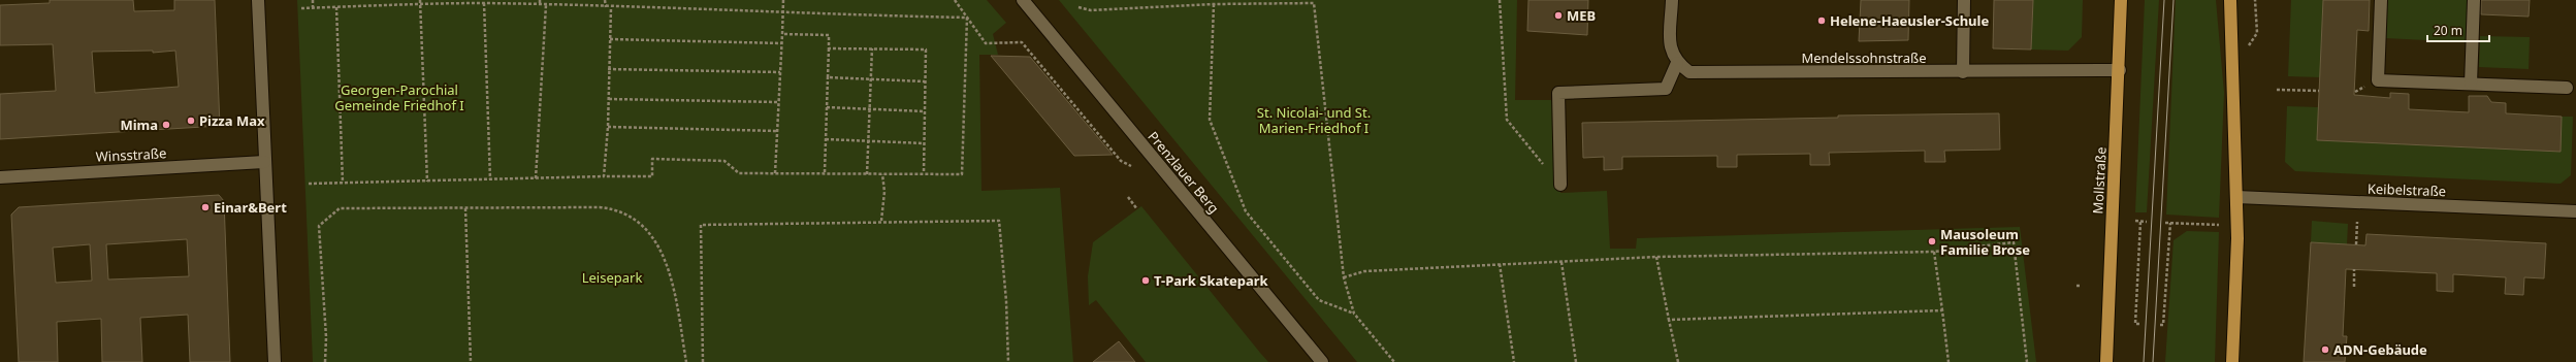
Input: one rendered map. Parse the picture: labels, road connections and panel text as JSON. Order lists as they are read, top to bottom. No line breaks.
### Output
{"streets":{"main road":["Mollstraße"],"street":["Mendelssohnstraße","Winsstraße","Prenzlauer Berg","Keibelstraße"]},"crossings":[["Mendelssohnstraße","Mollstraße"]],"parks":["Georgen-Parochial Gemeinde Friedhof I","St. Nicolai- und St. Marien-Friedhof I","Leisepark"],"places":["MEB","Helene-Haeusler-Schule","Pizza Max","Mima","Einar&Bert","Mausoleum Familie Brose","T-Park Skatepark","ADN-Gebäude"],"scale_bar":"20 m"}
